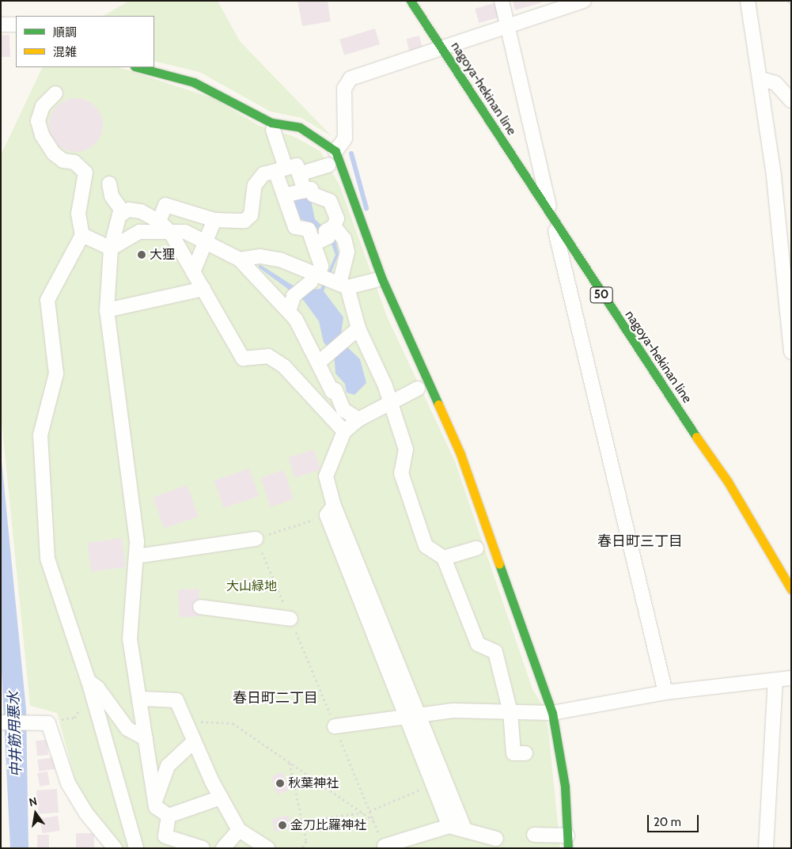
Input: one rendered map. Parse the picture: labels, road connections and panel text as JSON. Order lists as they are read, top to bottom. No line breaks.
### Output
{"streets":{"street":["nagoya-hekinan line","50"]},"districts":["春日町三丁目","春日町二丁目"],"water":["中井筋用悪水"],"parks":["大山緑地"],"places":["大狸","秋葉神社","金刀比羅神社"],"legend":["順調","混雑"],"scale_bar":"20 m","north":"top"}
